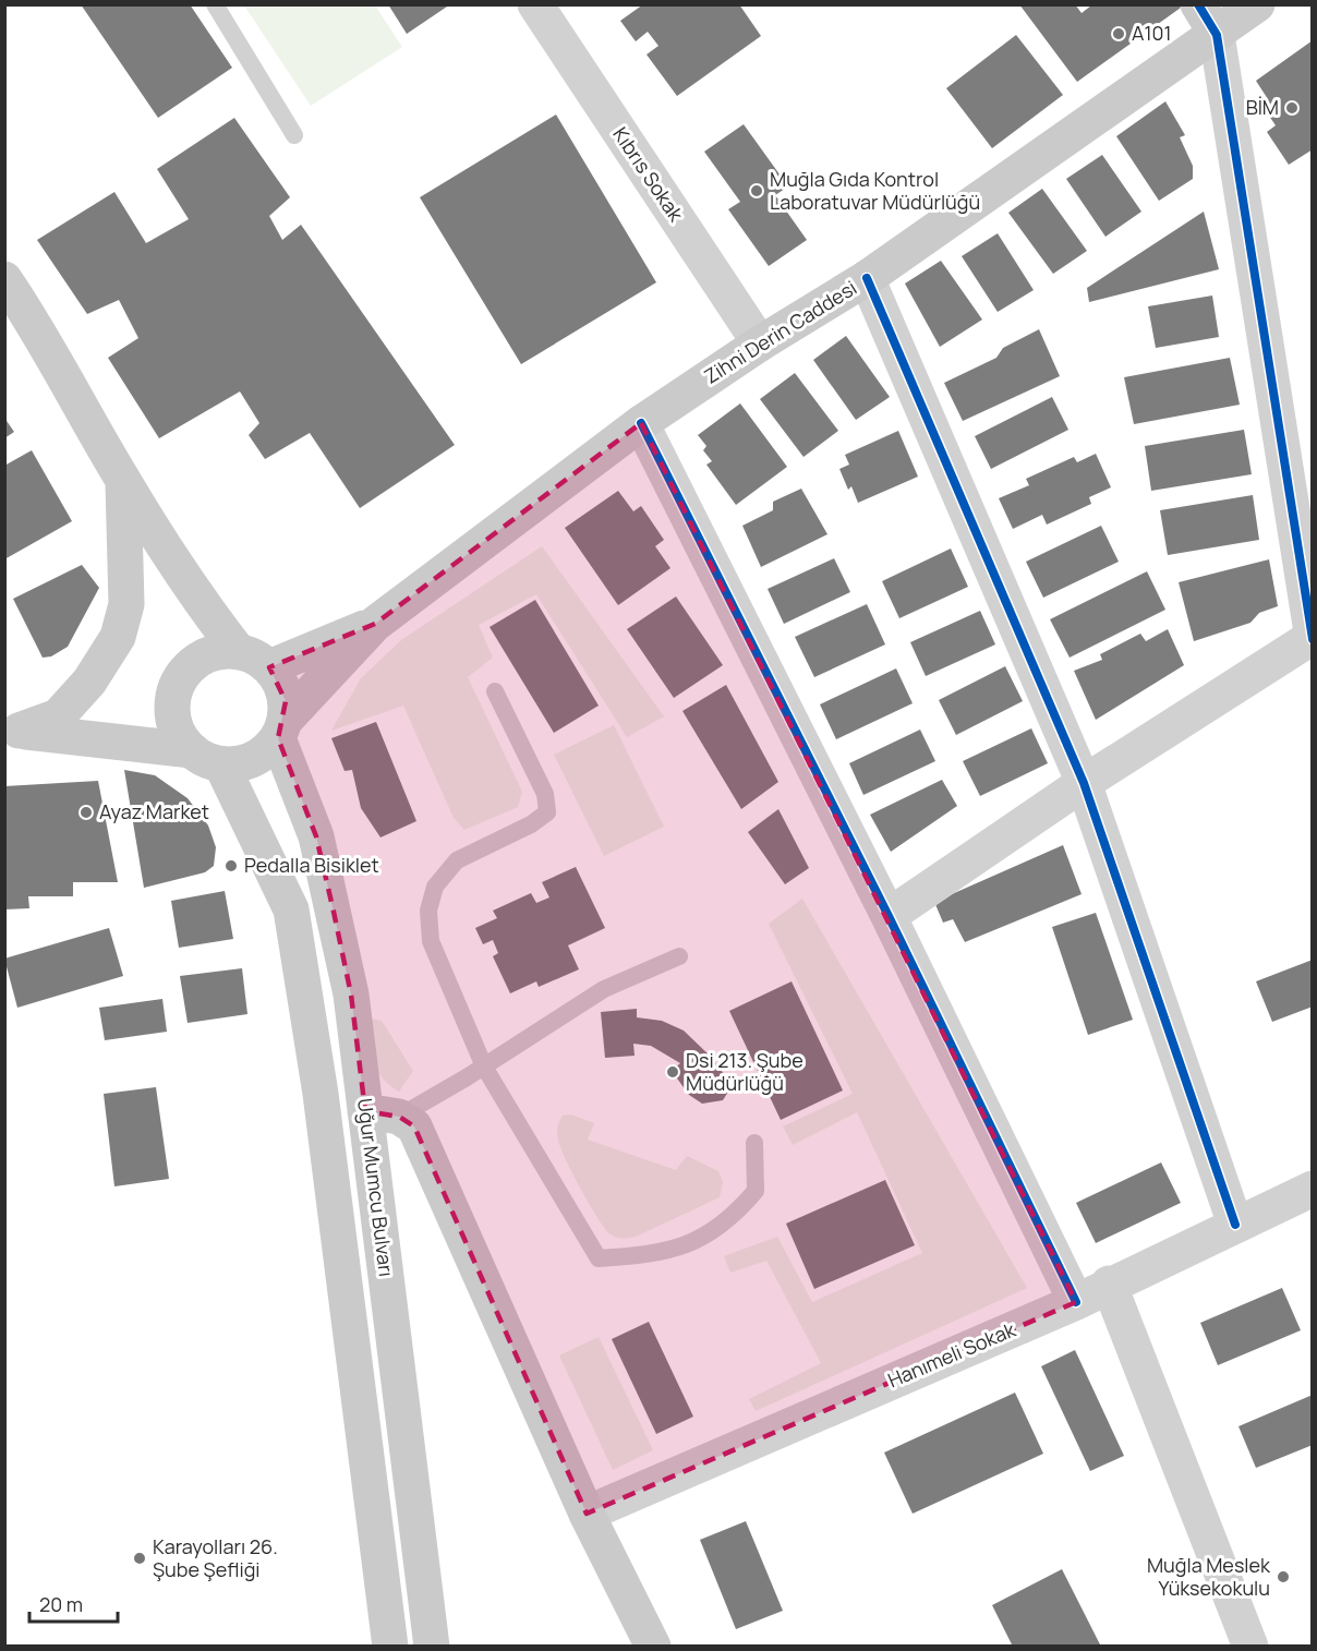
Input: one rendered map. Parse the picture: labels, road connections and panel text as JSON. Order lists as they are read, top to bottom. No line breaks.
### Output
{"streets":{"main road":["Zihni Derin Caddesi","Uğur Mumcu Bulvarı"],"street":["Kıbrıs Sokak","Hanımeli Sokak"]},"crossings":[["Kıbrıs Sokak","Zihni Derin Caddesi"]],"places":["A101","BİM","Muğla Gıda Kontrol Laboratuvar Müdürlüğü","Ayaz Market","Pedalla Bisiklet","Dsi 213. Şube Müdürlüğü","Karayolları 26. Şube Şefliği","Muğla Meslek Yüksekokulu"],"scale_bar":"20 m"}
